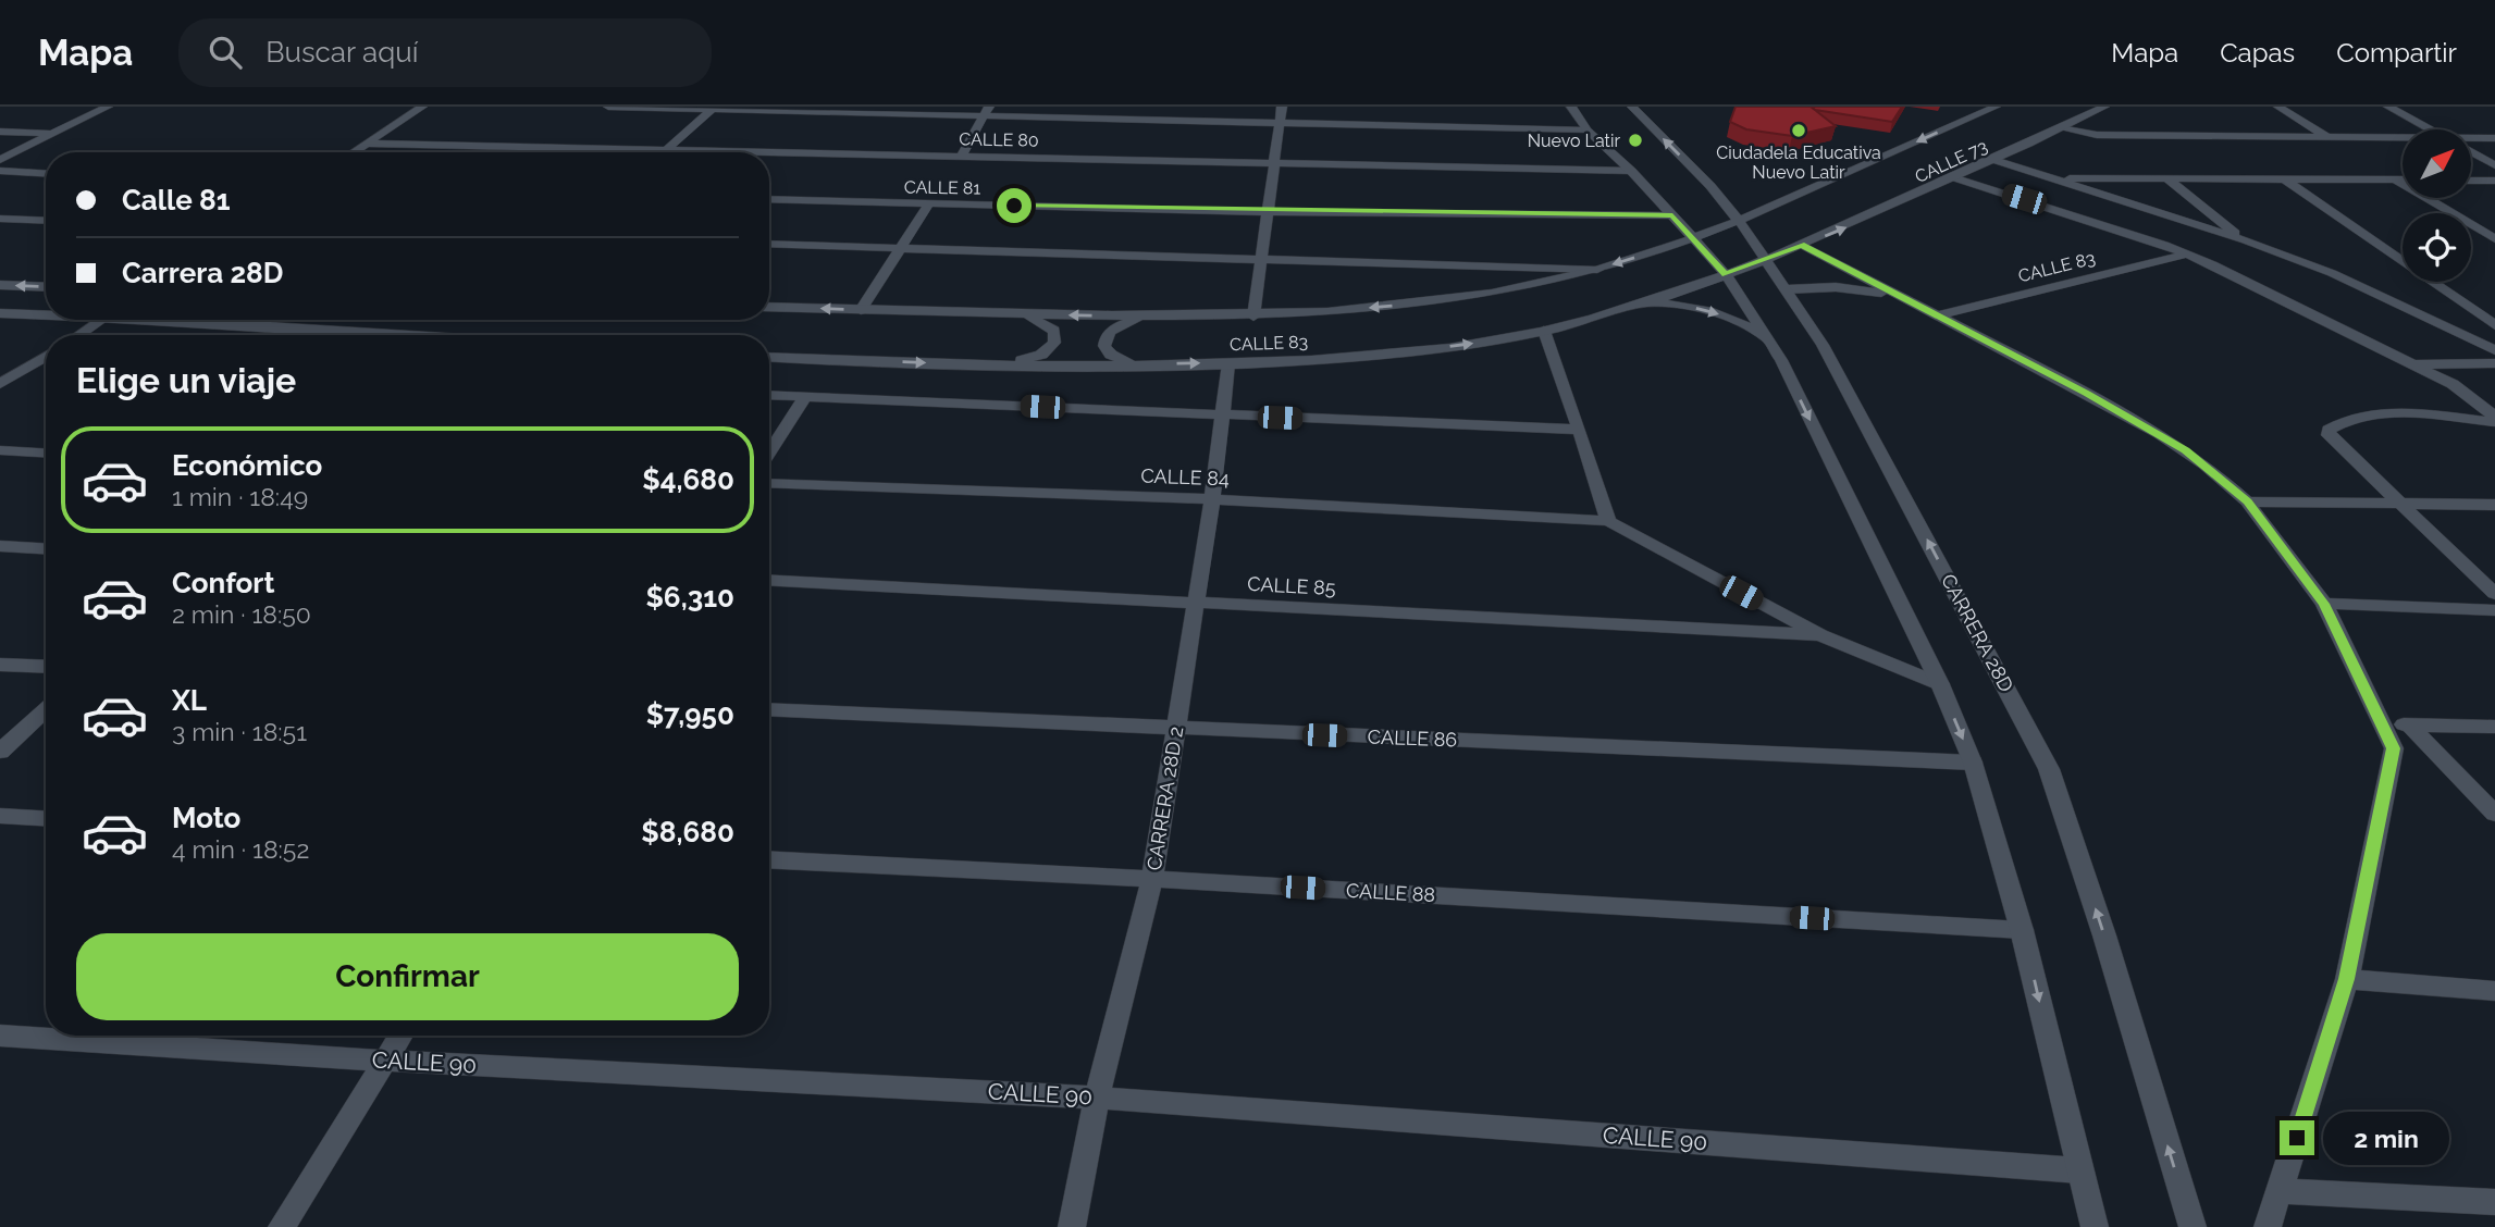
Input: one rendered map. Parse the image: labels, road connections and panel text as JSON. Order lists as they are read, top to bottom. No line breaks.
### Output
{"streets":{"street":["CALLE 80","CALLE 73","CALLE 81","CALLE 83","CALLE 84","CALLE 85","CARRERA 28D","CALLE 86","CARRERA 28D 2","CALLE 88","CALLE 90"]},"crossings":[["CALLE 73","CALLE 83"],["CALLE 73","CARRERA 28D"],["CALLE 83","CARRERA 28D"],["CALLE 83","CARRERA 28D 2"],["CALLE 84","CARRERA 28D 2"],["CALLE 85","CARRERA 28D 2"],["CALLE 86","CARRERA 28D 2"],["CARRERA 28D 2","CALLE 88"],["CARRERA 28D 2","CALLE 90"]],"places":["Ciudadela Educativa Nuevo Latir","Nuevo Latir"],"north":"top right","page":{"header":"Mapa","search":"Buscar aquí","nav":["Mapa","Capas","Compartir"],"banner":["Calle 81","Carrera 28D"],"heading":"Elige un viaje","list":[{"name":"Económico","note":"1 min · 18:49","value":"$4,680"},{"name":"Confort","note":"2 min · 18:50","value":"$6,310"},{"name":"XL","note":"3 min · 18:51","value":"$7,950"},{"name":"Moto","note":"4 min · 18:52","value":"$8,680"}],"buttons":"Confirmar","bubble":"2 min"}}
